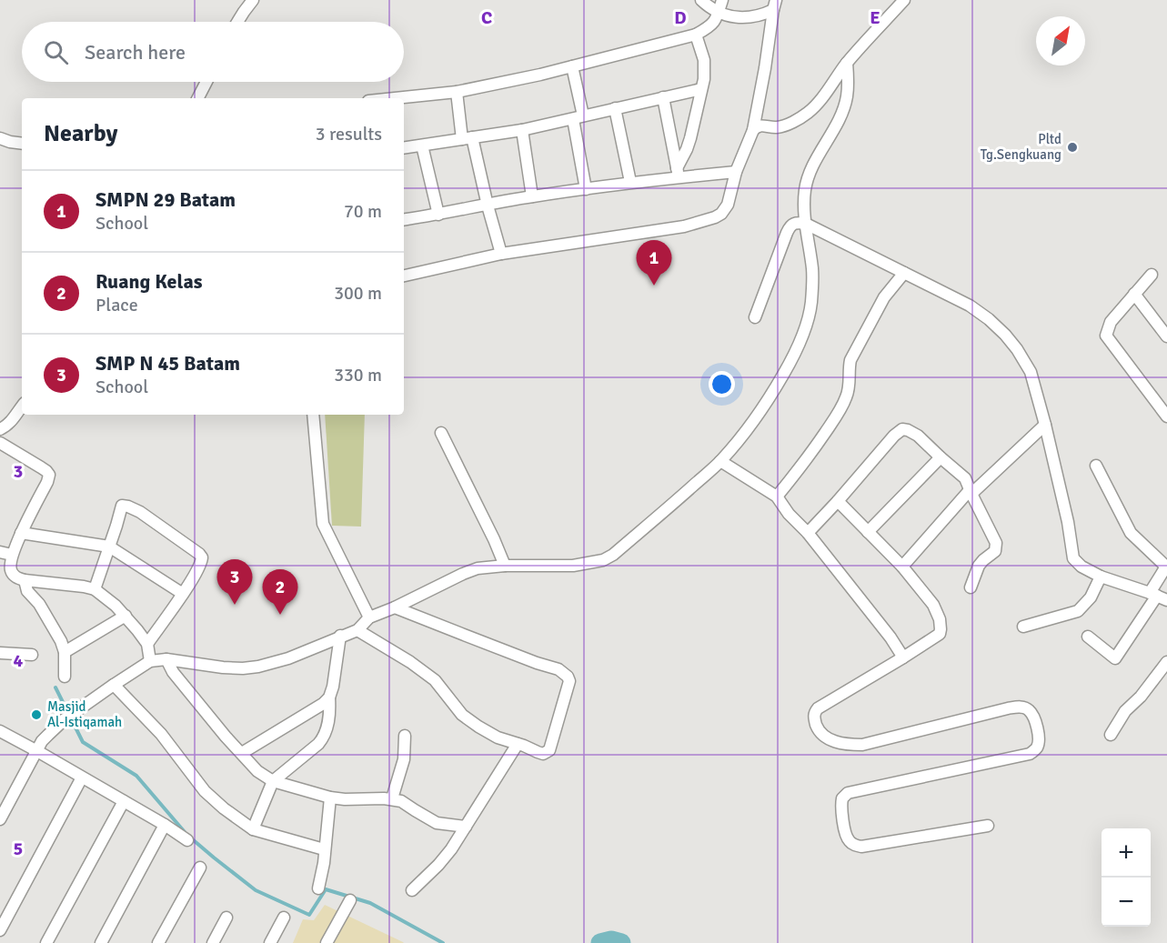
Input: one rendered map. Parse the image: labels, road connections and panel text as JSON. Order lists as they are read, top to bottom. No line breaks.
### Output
{"places":["Pltd Tg.Sengkuang","Masjid Al-Istiqamah"],"north":"top right","page":{"search":"Search here","heading":["Nearby","3 results"],"list":[{"mark":"1","name":"SMPN 29 Batam","note":"School","value":"70 m"},{"mark":"2","name":"Ruang Kelas","note":"Place","value":"300 m"},{"mark":"3","name":"SMP N 45 Batam","note":"School","value":"330 m"}],"pins":["1","3","2"],"map_buttons":["+","−"]},"grid":{"columns":["C","D","E"],"rows":["3","4","5"]}}
